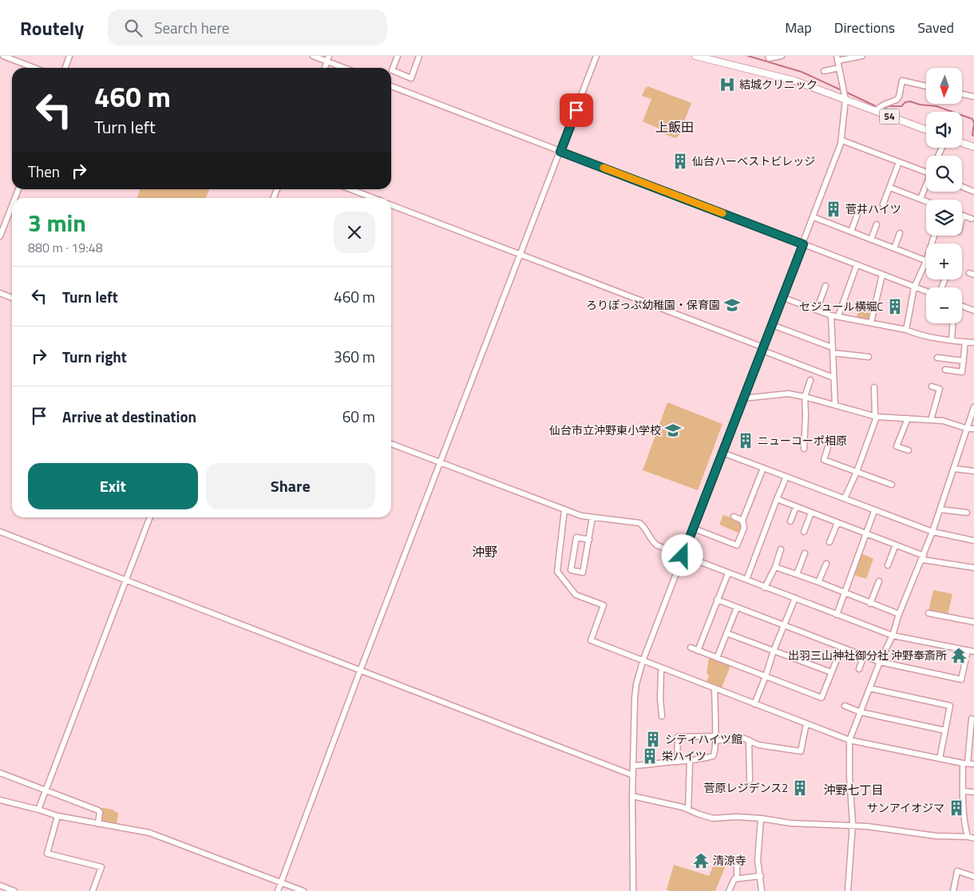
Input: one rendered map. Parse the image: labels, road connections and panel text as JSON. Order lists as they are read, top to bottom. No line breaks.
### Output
{"streets":{"main road":["54"]},"districts":["上飯田","沖野","沖野七丁目"],"places":{"hospital":["結城クリニック"],"building":["仙台ハーベストビレッジ","菅井ハイツ","セジュール横堀C","ニューコーポ相原","シティハイツ館","栄ハイツ","菅原レジデンス2","サンアイオジマ"],"school or university":["ろりぽっぷ幼稚園・保育園","仙台市立沖野東小学校"],"temple":["出羽三山神社御分社 沖野奉斎所","清涼寺"]},"north":"bottom","page":{"header":"Routely","search":"Search here","nav":["Map","Directions","Saved"],"map_buttons":["+","−"],"turn":["460 m","Turn left"],"then":"Then","heading":["3 min","880 m · 19:48"],"list":[{"name":"Turn left","value":"460 m"},{"name":"Turn right","value":"360 m"},{"name":"Arrive at destination","value":"60 m"}],"buttons":["Exit","Share"]}}
